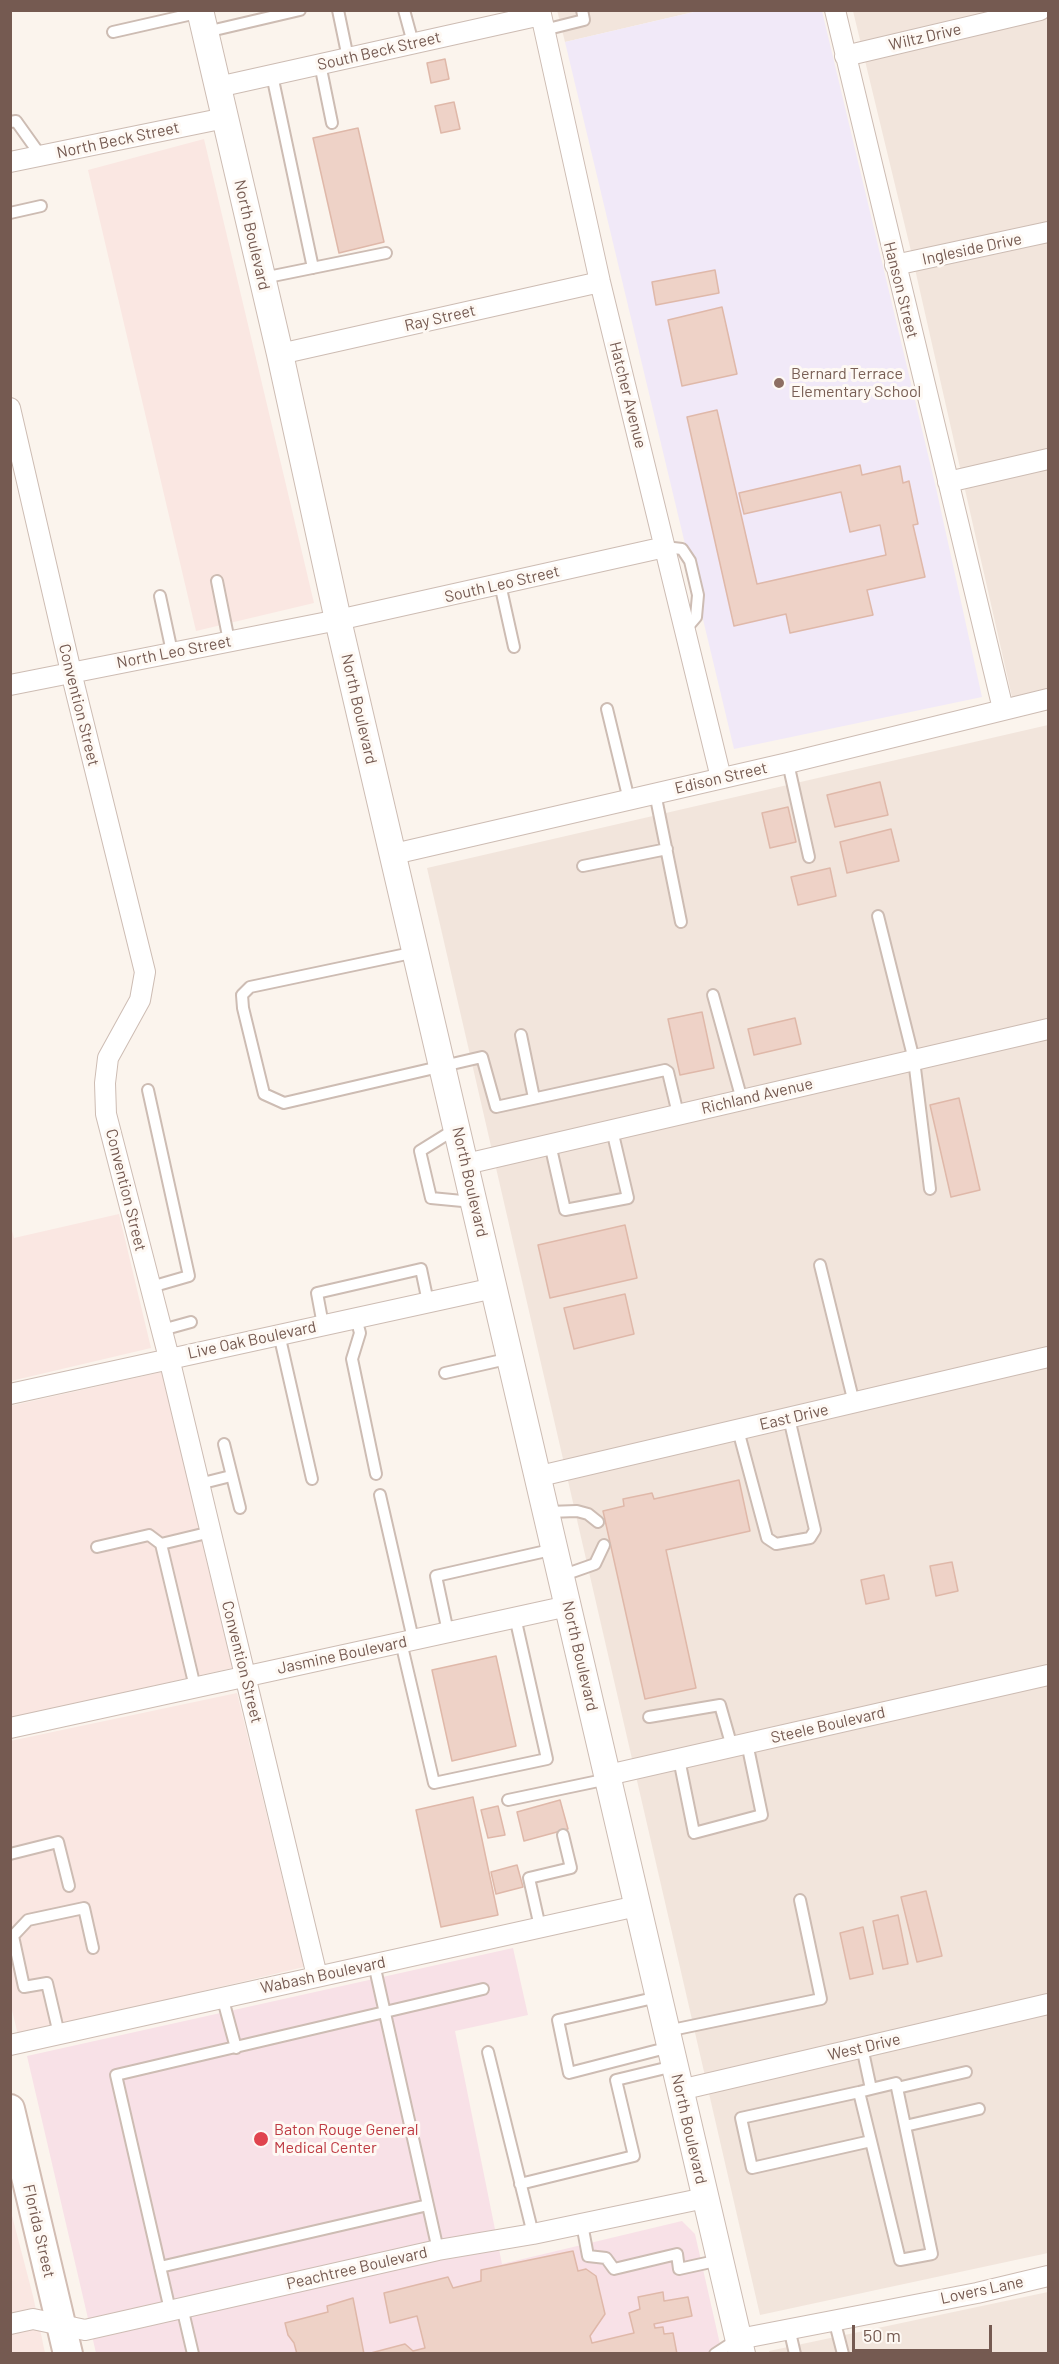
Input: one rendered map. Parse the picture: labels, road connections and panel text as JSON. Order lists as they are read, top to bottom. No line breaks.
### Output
{"streets":{"main road":["Florida Street"],"street":["Wiltz Drive","South Beck Street","North Beck Street","North Boulevard","Ingleside Drive","Hanson Street","Ray Street","Hatcher Avenue","South Leo Street","North Leo Street","Convention Street","Edison Street","Richland Avenue","Live Oak Boulevard","East Drive","Jasmine Boulevard","Steele Boulevard","Wabash Boulevard","West Drive","Peachtree Boulevard","Lovers Lane"]},"crossings":[["Wiltz Drive","Hanson Street"],["South Beck Street","North Boulevard"],["South Beck Street","Hatcher Avenue"],["North Beck Street","North Boulevard"],["North Boulevard","Ray Street"],["North Boulevard","South Leo Street"],["North Boulevard","North Leo Street"],["North Boulevard","Edison Street"],["North Boulevard","Richland Avenue"],["North Boulevard","Live Oak Boulevard"],["North Boulevard","East Drive"],["North Boulevard","Jasmine Boulevard"],["North Boulevard","Steele Boulevard"],["North Boulevard","Wabash Boulevard"],["North Boulevard","West Drive"],["North Boulevard","Peachtree Boulevard"],["North Boulevard","Lovers Lane"],["Ingleside Drive","Hanson Street"],["Hanson Street","Edison Street"],["Ray Street","Hatcher Avenue"],["Hatcher Avenue","South Leo Street"],["Hatcher Avenue","Edison Street"],["South Leo Street","North Leo Street"],["North Leo Street","Convention Street"],["Convention Street","Live Oak Boulevard"],["Convention Street","Jasmine Boulevard"],["Convention Street","Wabash Boulevard"],["Florida Street","Peachtree Boulevard"]],"places":["Bernard Terrace Elementary School","Baton Rouge General Medical Center"],"scale_bar":"50 m"}
